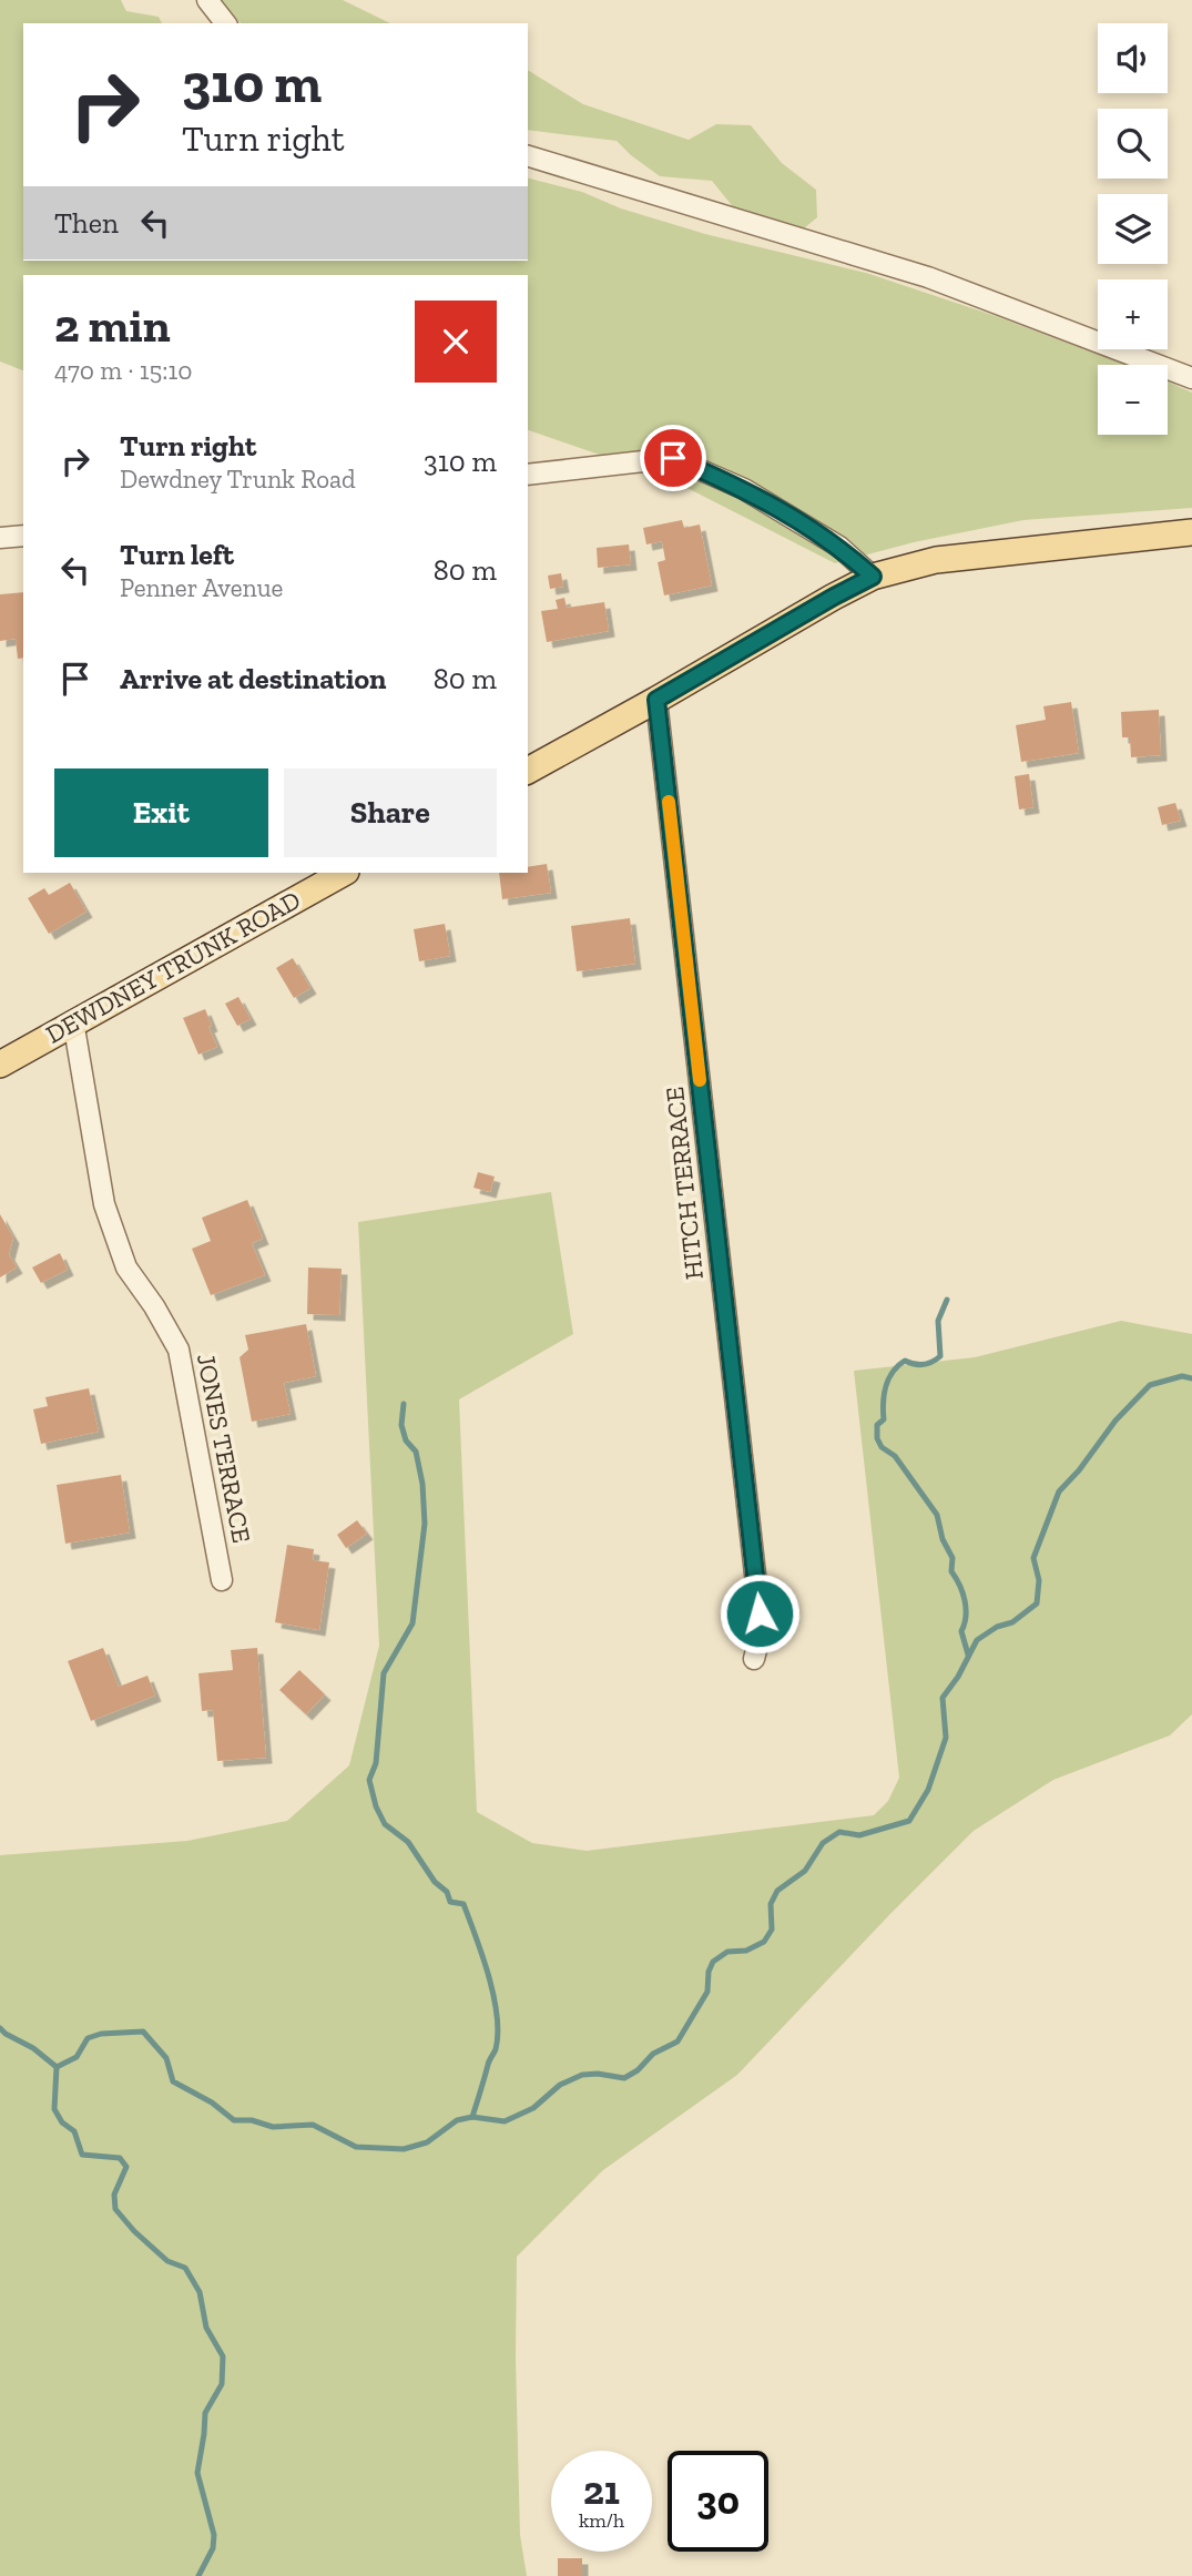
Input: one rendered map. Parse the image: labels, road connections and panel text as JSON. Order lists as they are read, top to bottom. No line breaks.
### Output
{"streets":{"main road":["DEWDNEY TRUNK ROAD"],"street":["HITCH TERRACE","JONES TERRACE"]},"crossings":[["DEWDNEY TRUNK ROAD","JONES TERRACE"]],"page":{"map_buttons":["+","−"],"turn":["310 m","Turn right"],"then":"Then","heading":["2 min","470 m · 15:10"],"list":[{"name":"Turn right","note":"Dewdney Trunk Road","value":"310 m"},{"name":"Turn left","note":"Penner Avenue","value":"80 m"},{"name":"Arrive at destination","value":"80 m"}],"buttons":["Exit","Share"],"speed":"21 km/h","limit":"30"}}
